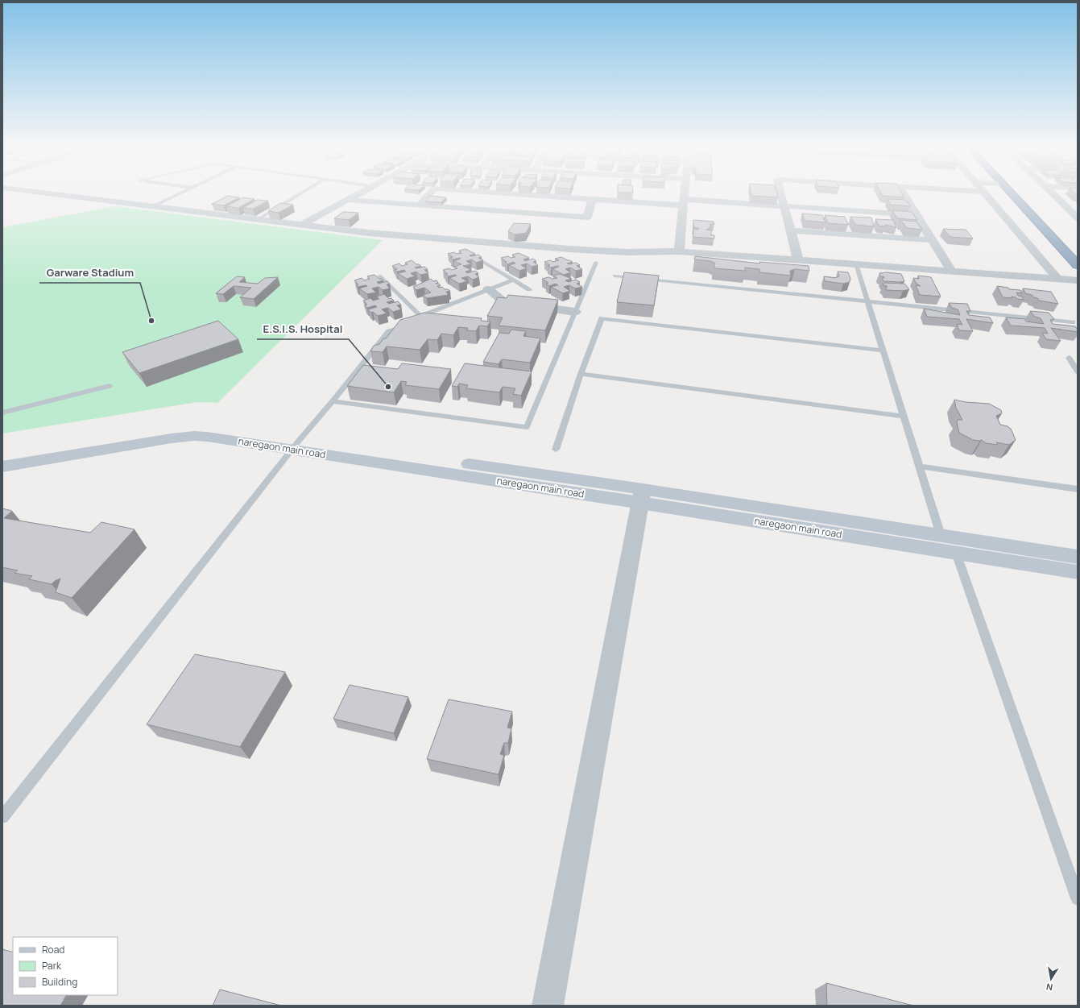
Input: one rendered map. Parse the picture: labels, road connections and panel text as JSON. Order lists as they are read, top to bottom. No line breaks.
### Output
{"streets":{"street":["naregaon main road"]},"places":["Garware Stadium","E.S.I.S. Hospital"],"legend":["Road","Park","Building"],"north":"bottom"}
